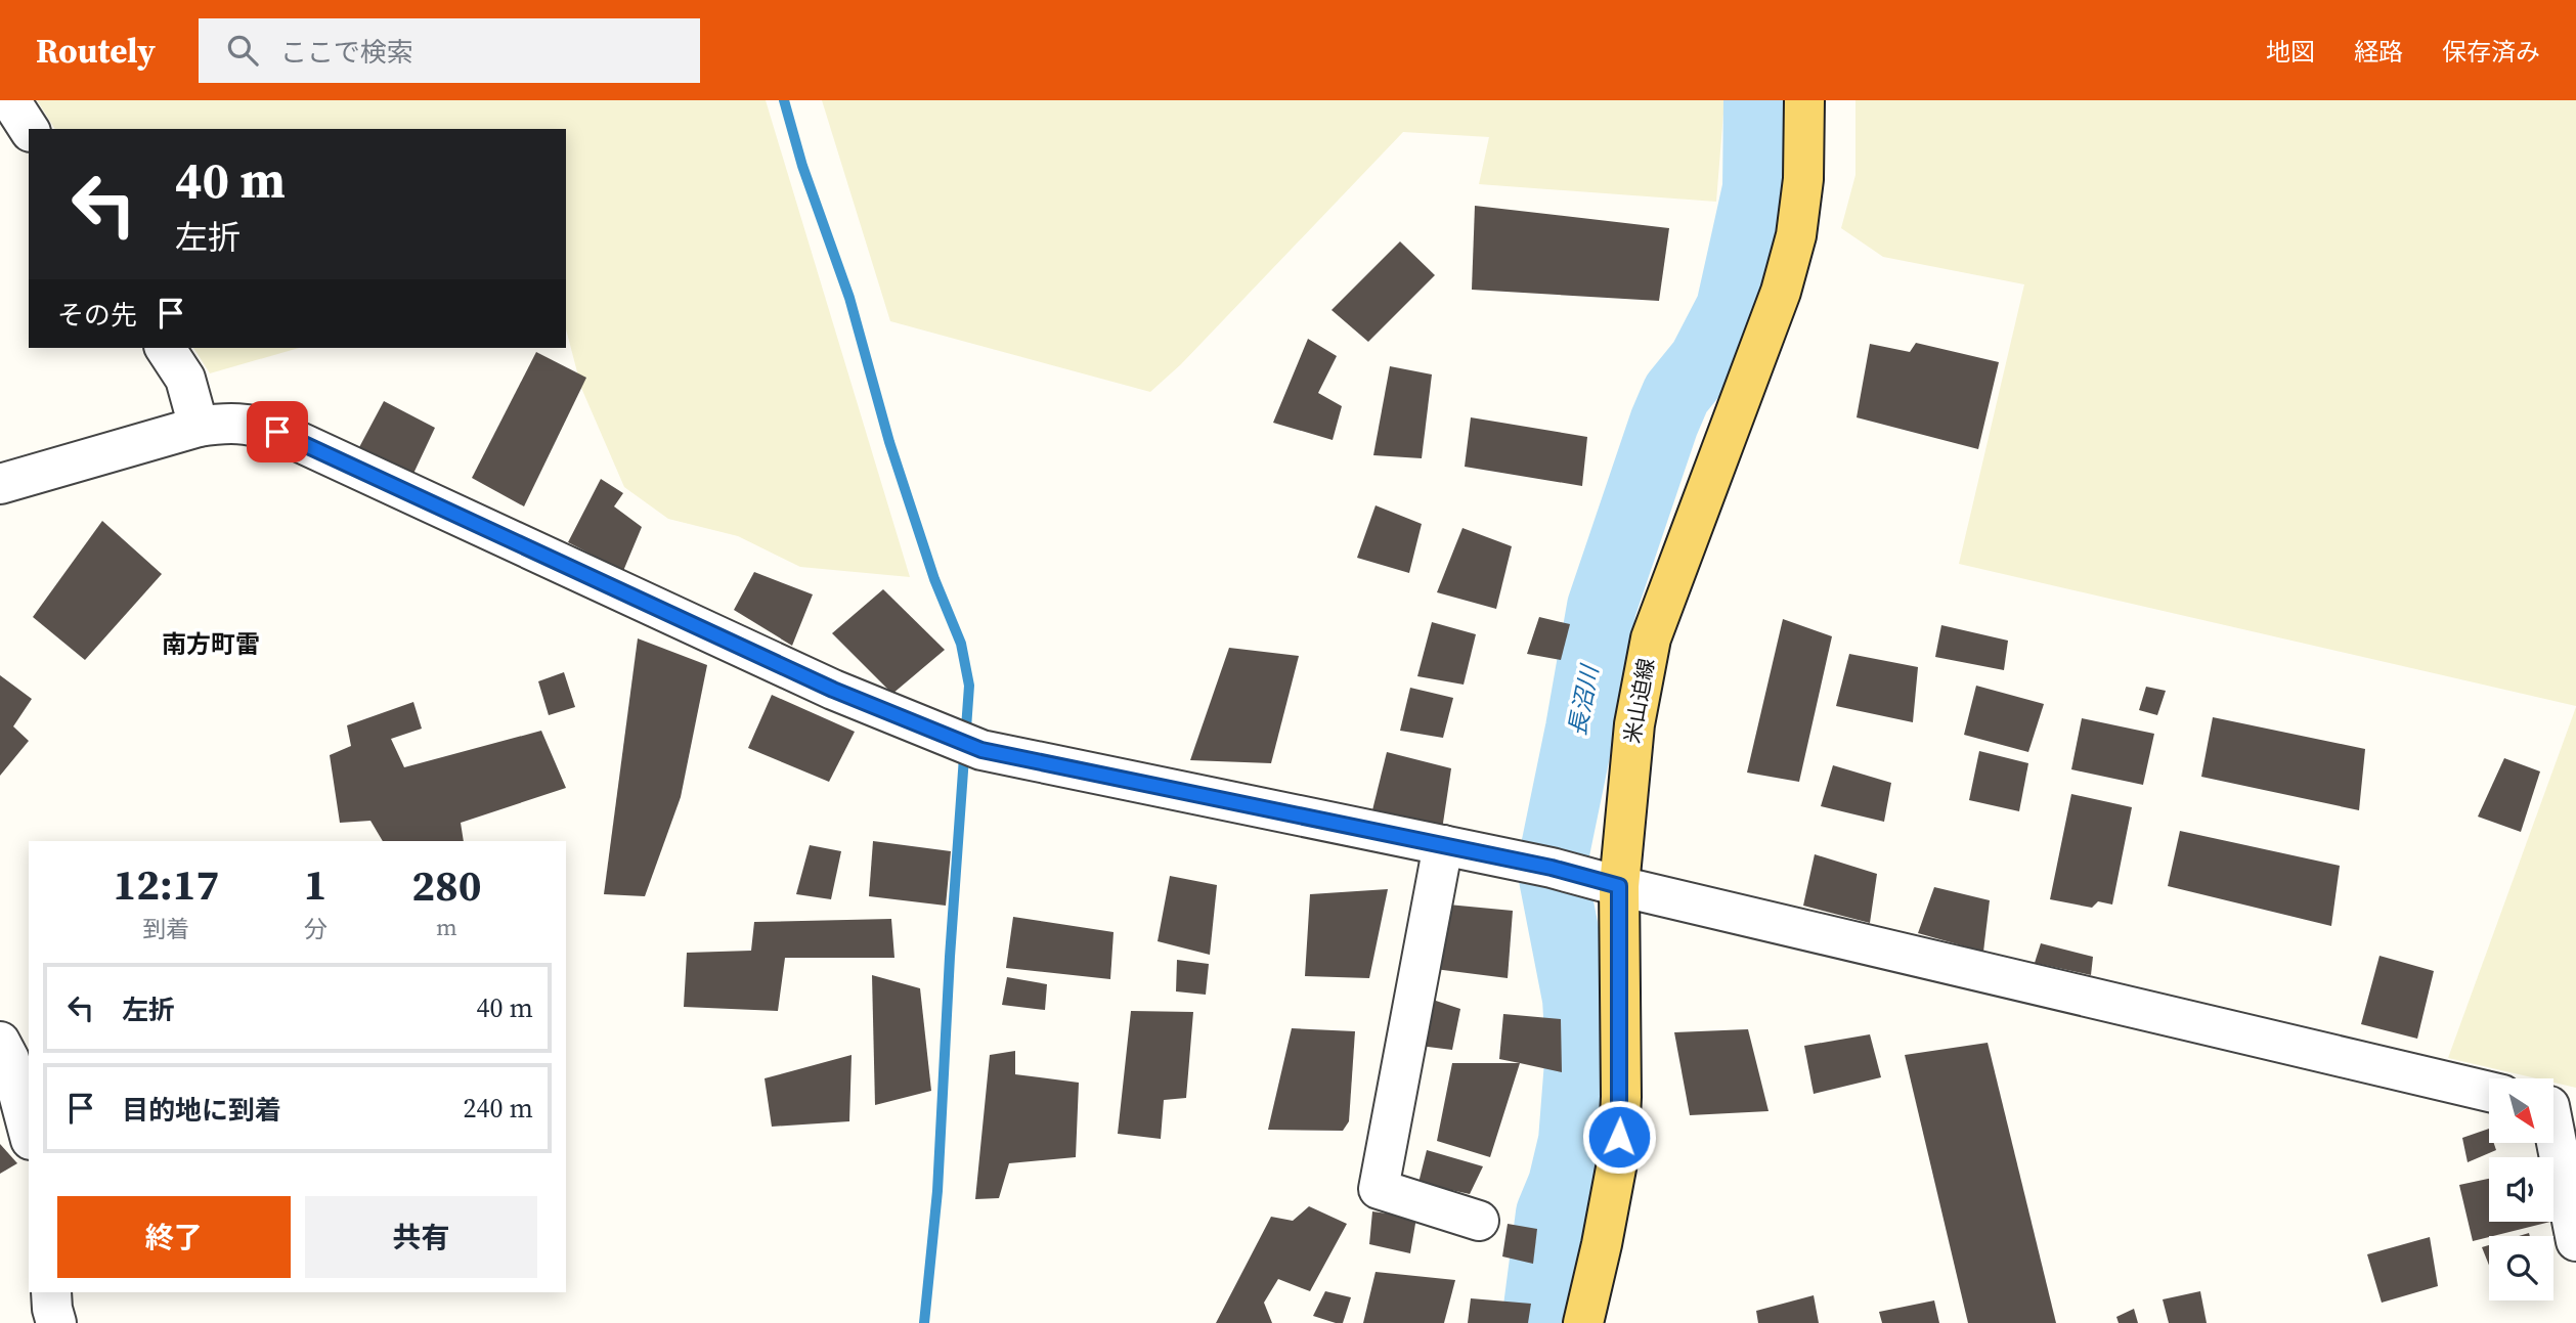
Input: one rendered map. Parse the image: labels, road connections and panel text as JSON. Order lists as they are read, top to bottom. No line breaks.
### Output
{"streets":{"main road":["米山迫線"]},"districts":["南方町雷"],"water":["長沼川"],"north":"bottom right","page":{"header":"Routely","search":"ここで検索","nav":["地図","経路","保存済み"],"turn":["40 m","左折"],"then":"その先","eta":["12:17","到着","1","分","280","m"],"list":[{"name":"左折","value":"40 m"},{"name":"目的地に到着","value":"240 m"}],"buttons":["終了","共有"]}}
